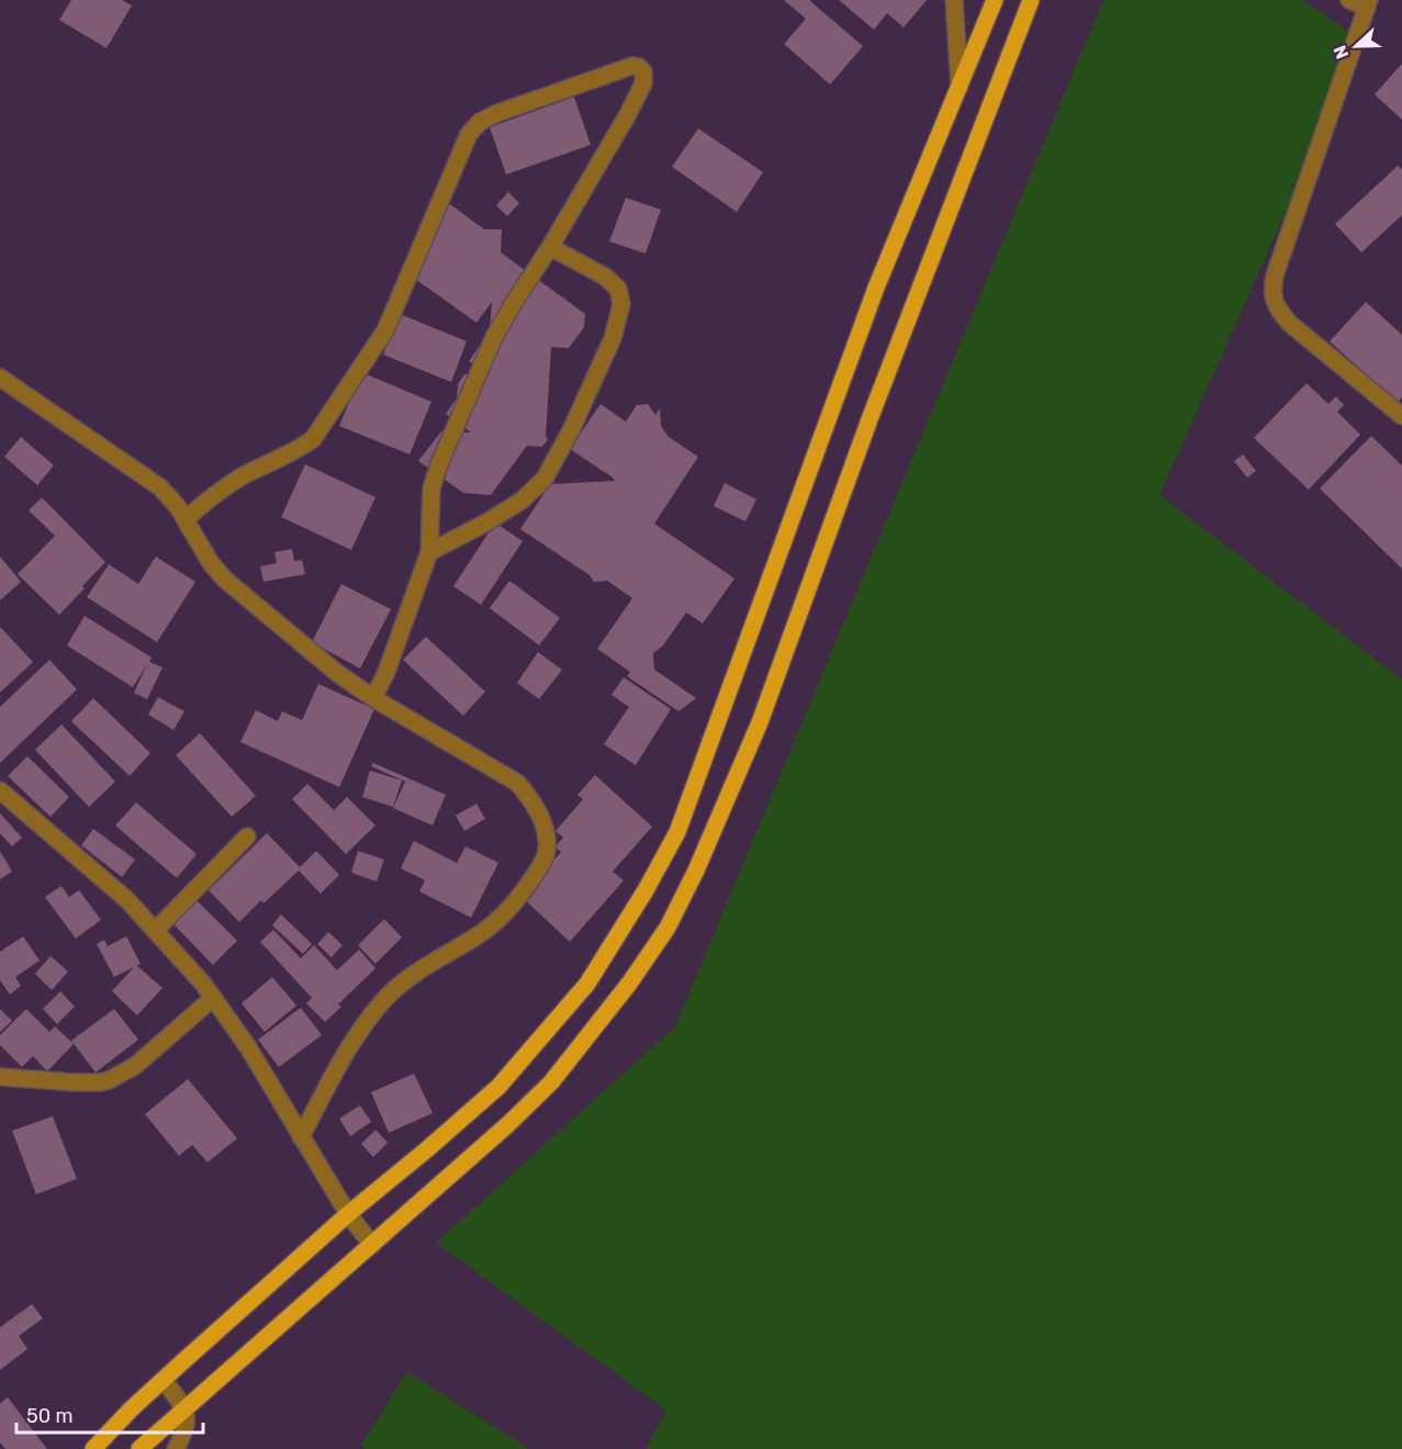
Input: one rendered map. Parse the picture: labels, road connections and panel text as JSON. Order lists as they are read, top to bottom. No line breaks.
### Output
{"scale_bar":"50 m","north":"left"}
